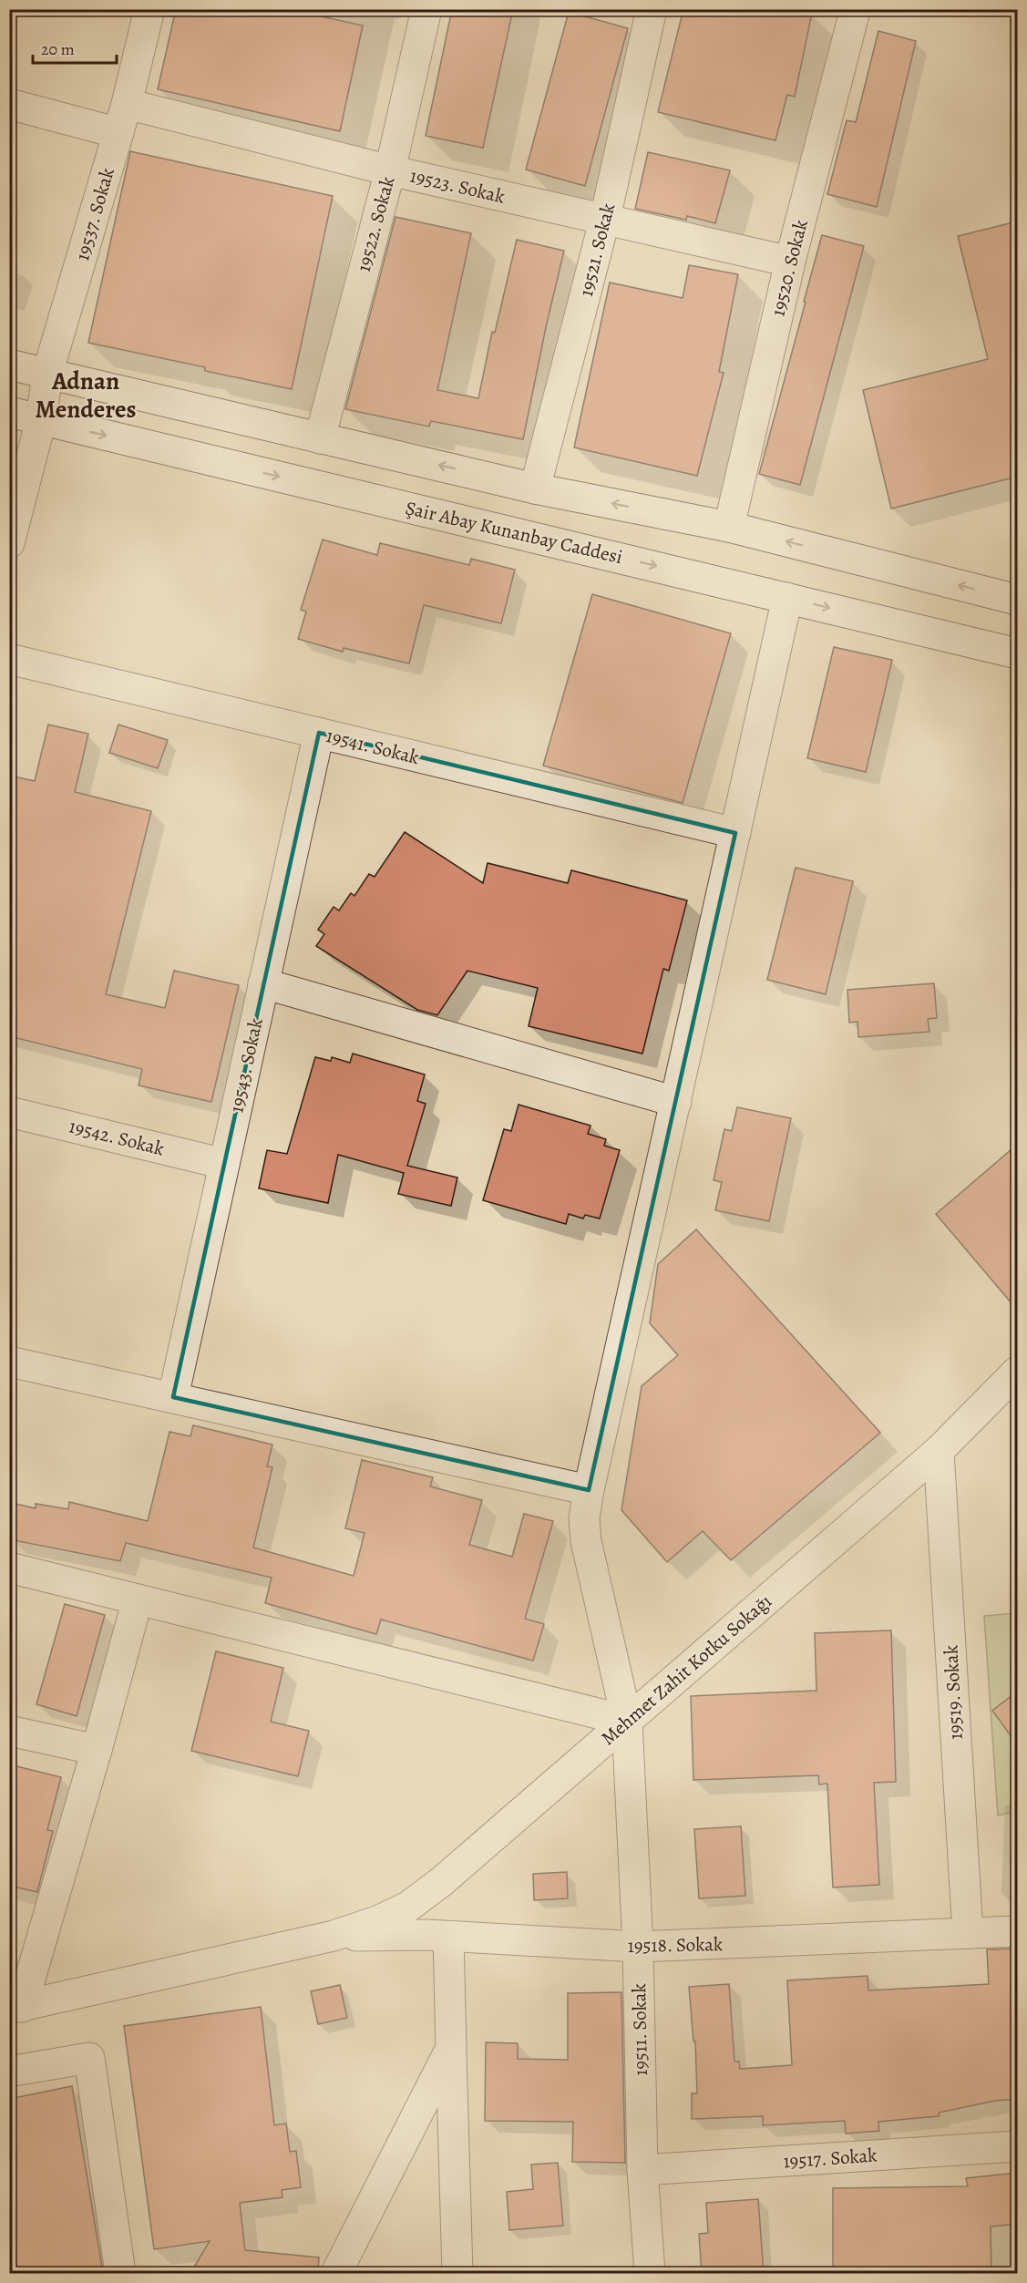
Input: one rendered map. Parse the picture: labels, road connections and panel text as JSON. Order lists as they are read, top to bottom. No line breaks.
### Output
{"streets":{"street":["19523. Sokak","19537. Sokak","19522. Sokak","19521. Sokak","19520. Sokak","Şair Abay Kunanbay Caddesi","19541. Sokak","19543. Sokak","19542. Sokak","Mehmet Zahit Kotku Sokağı","19519. Sokak","19518. Sokak","19511. Sokak","19517. Sokak"]},"crossings":[["19523. Sokak","19537. Sokak"],["19523. Sokak","19522. Sokak"],["19523. Sokak","19521. Sokak"],["19523. Sokak","19520. Sokak"],["19537. Sokak","Şair Abay Kunanbay Caddesi"],["Şair Abay Kunanbay Caddesi","19511. Sokak"],["19541. Sokak","19543. Sokak"],["19541. Sokak","19511. Sokak"],["19543. Sokak","19542. Sokak"],["Mehmet Zahit Kotku Sokağı","19519. Sokak"],["Mehmet Zahit Kotku Sokağı","19518. Sokak"],["Mehmet Zahit Kotku Sokağı","19511. Sokak"],["19519. Sokak","19518. Sokak"],["19518. Sokak","19511. Sokak"],["19511. Sokak","19517. Sokak"]],"districts":["Adnan Menderes"],"scale_bar":"20 m"}
